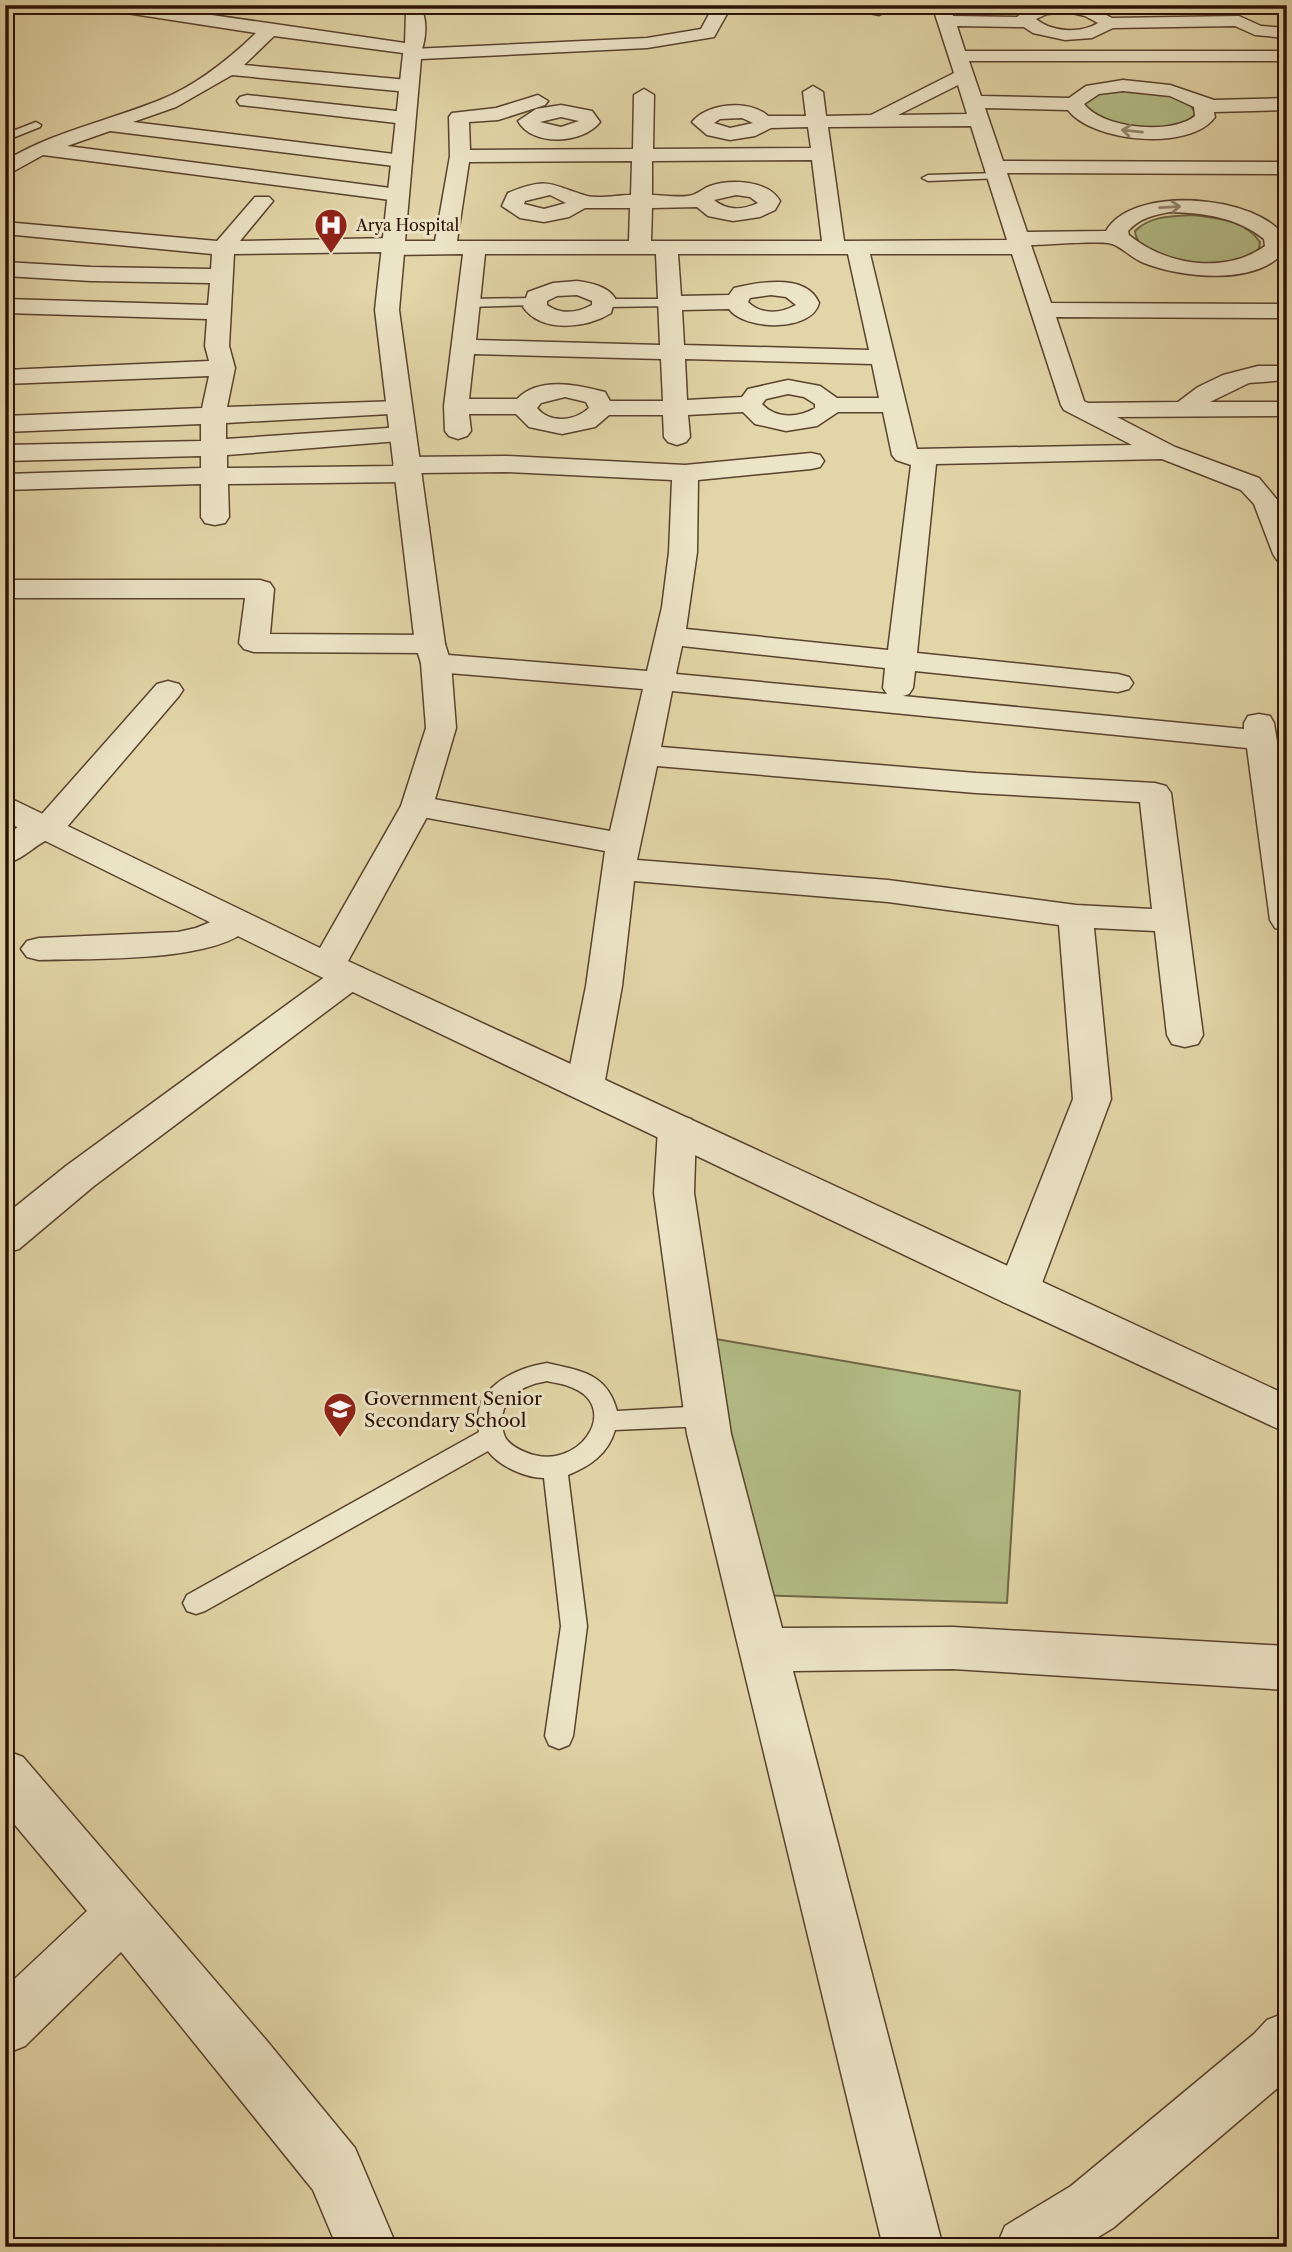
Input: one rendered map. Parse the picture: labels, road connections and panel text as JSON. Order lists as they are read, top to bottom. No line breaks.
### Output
{"places":{"hospital":["Arya Hospital"],"school or university":["Government Senior Secondary School"]}}
